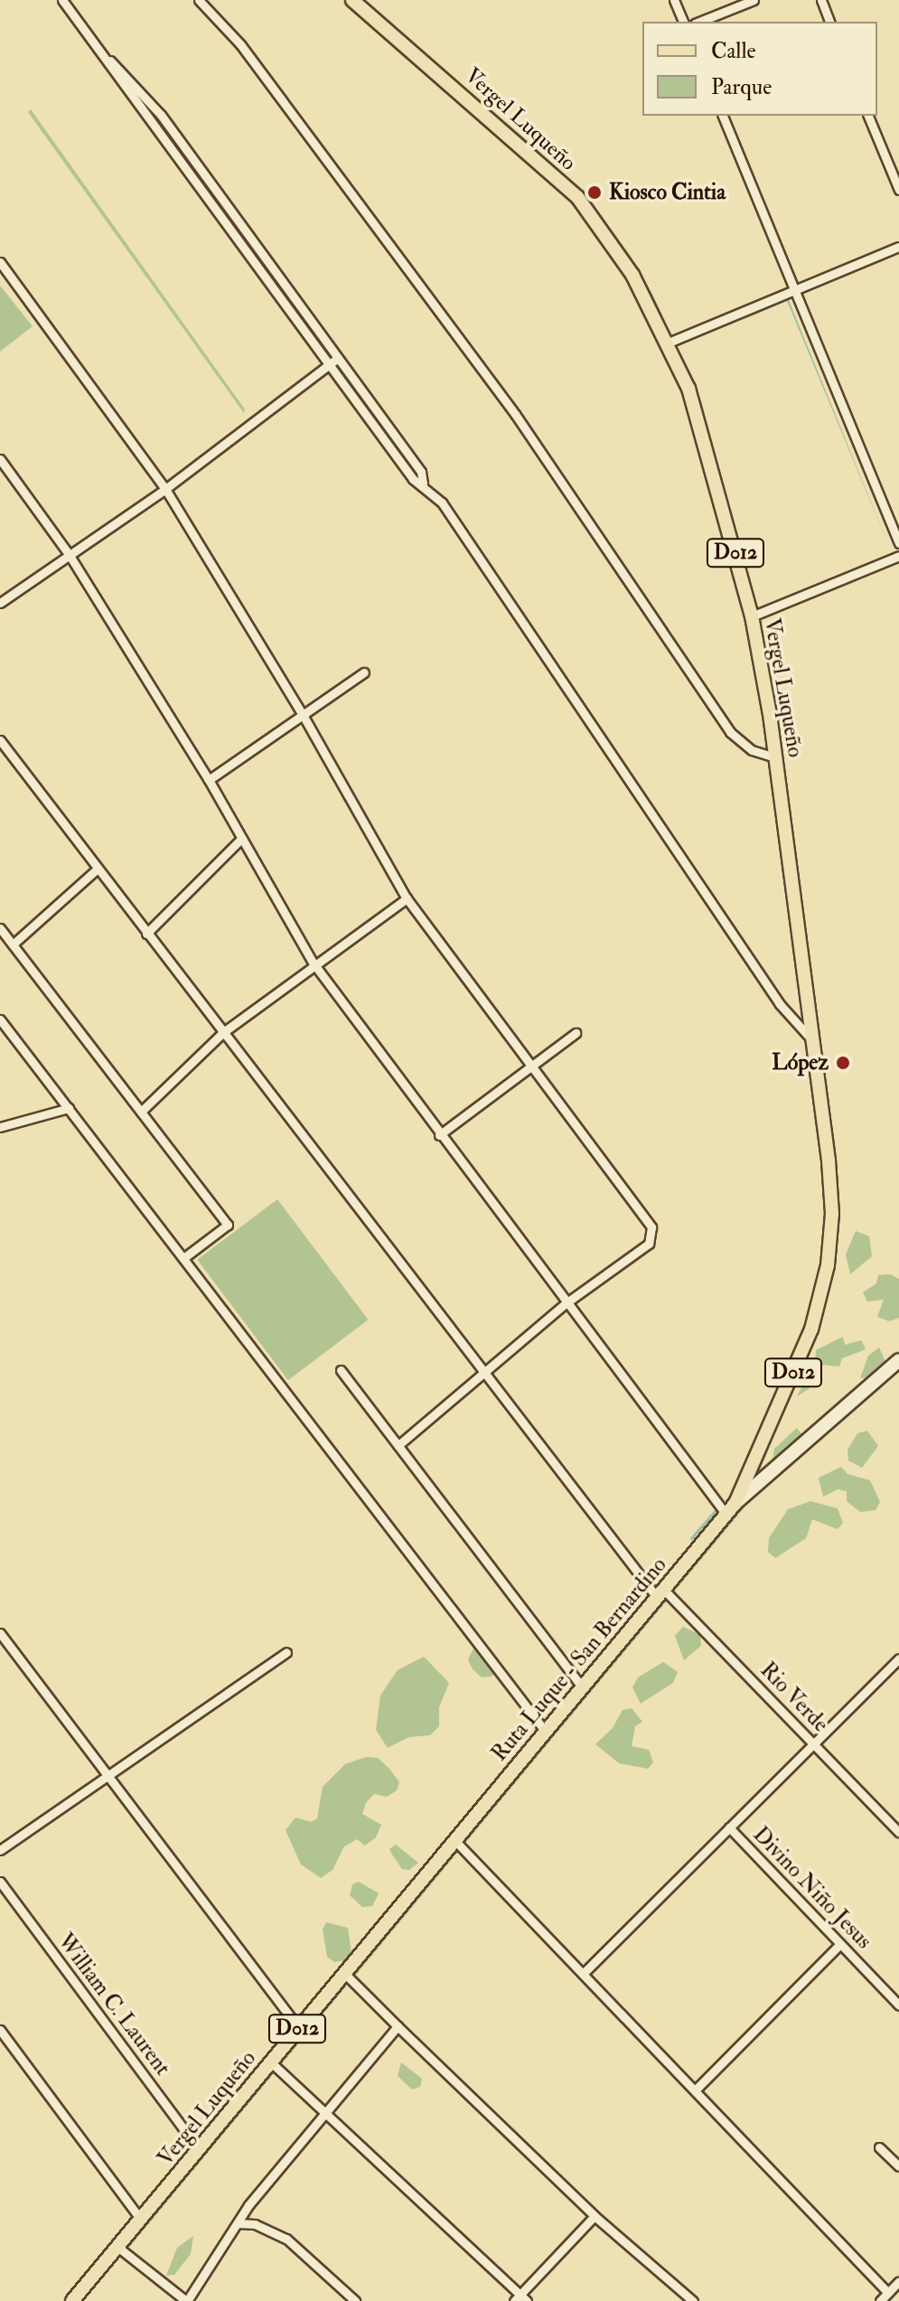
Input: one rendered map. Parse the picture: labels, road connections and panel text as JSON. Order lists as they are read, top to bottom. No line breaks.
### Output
{"streets":{"main road":["Vergel Luqueño","D012","Ruta Luque - San Bernardino"],"street":["Rio Verde","Divino Niño Jesus","William C. Laurent"]},"crossings":[["Vergel Luqueño","Ruta Luque - San Bernardino"],["Vergel Luqueño","William C. Laurent"],["Ruta Luque - San Bernardino","Rio Verde"]],"places":["Kiosco Cintia","López"],"legend":["Calle","Parque"]}
